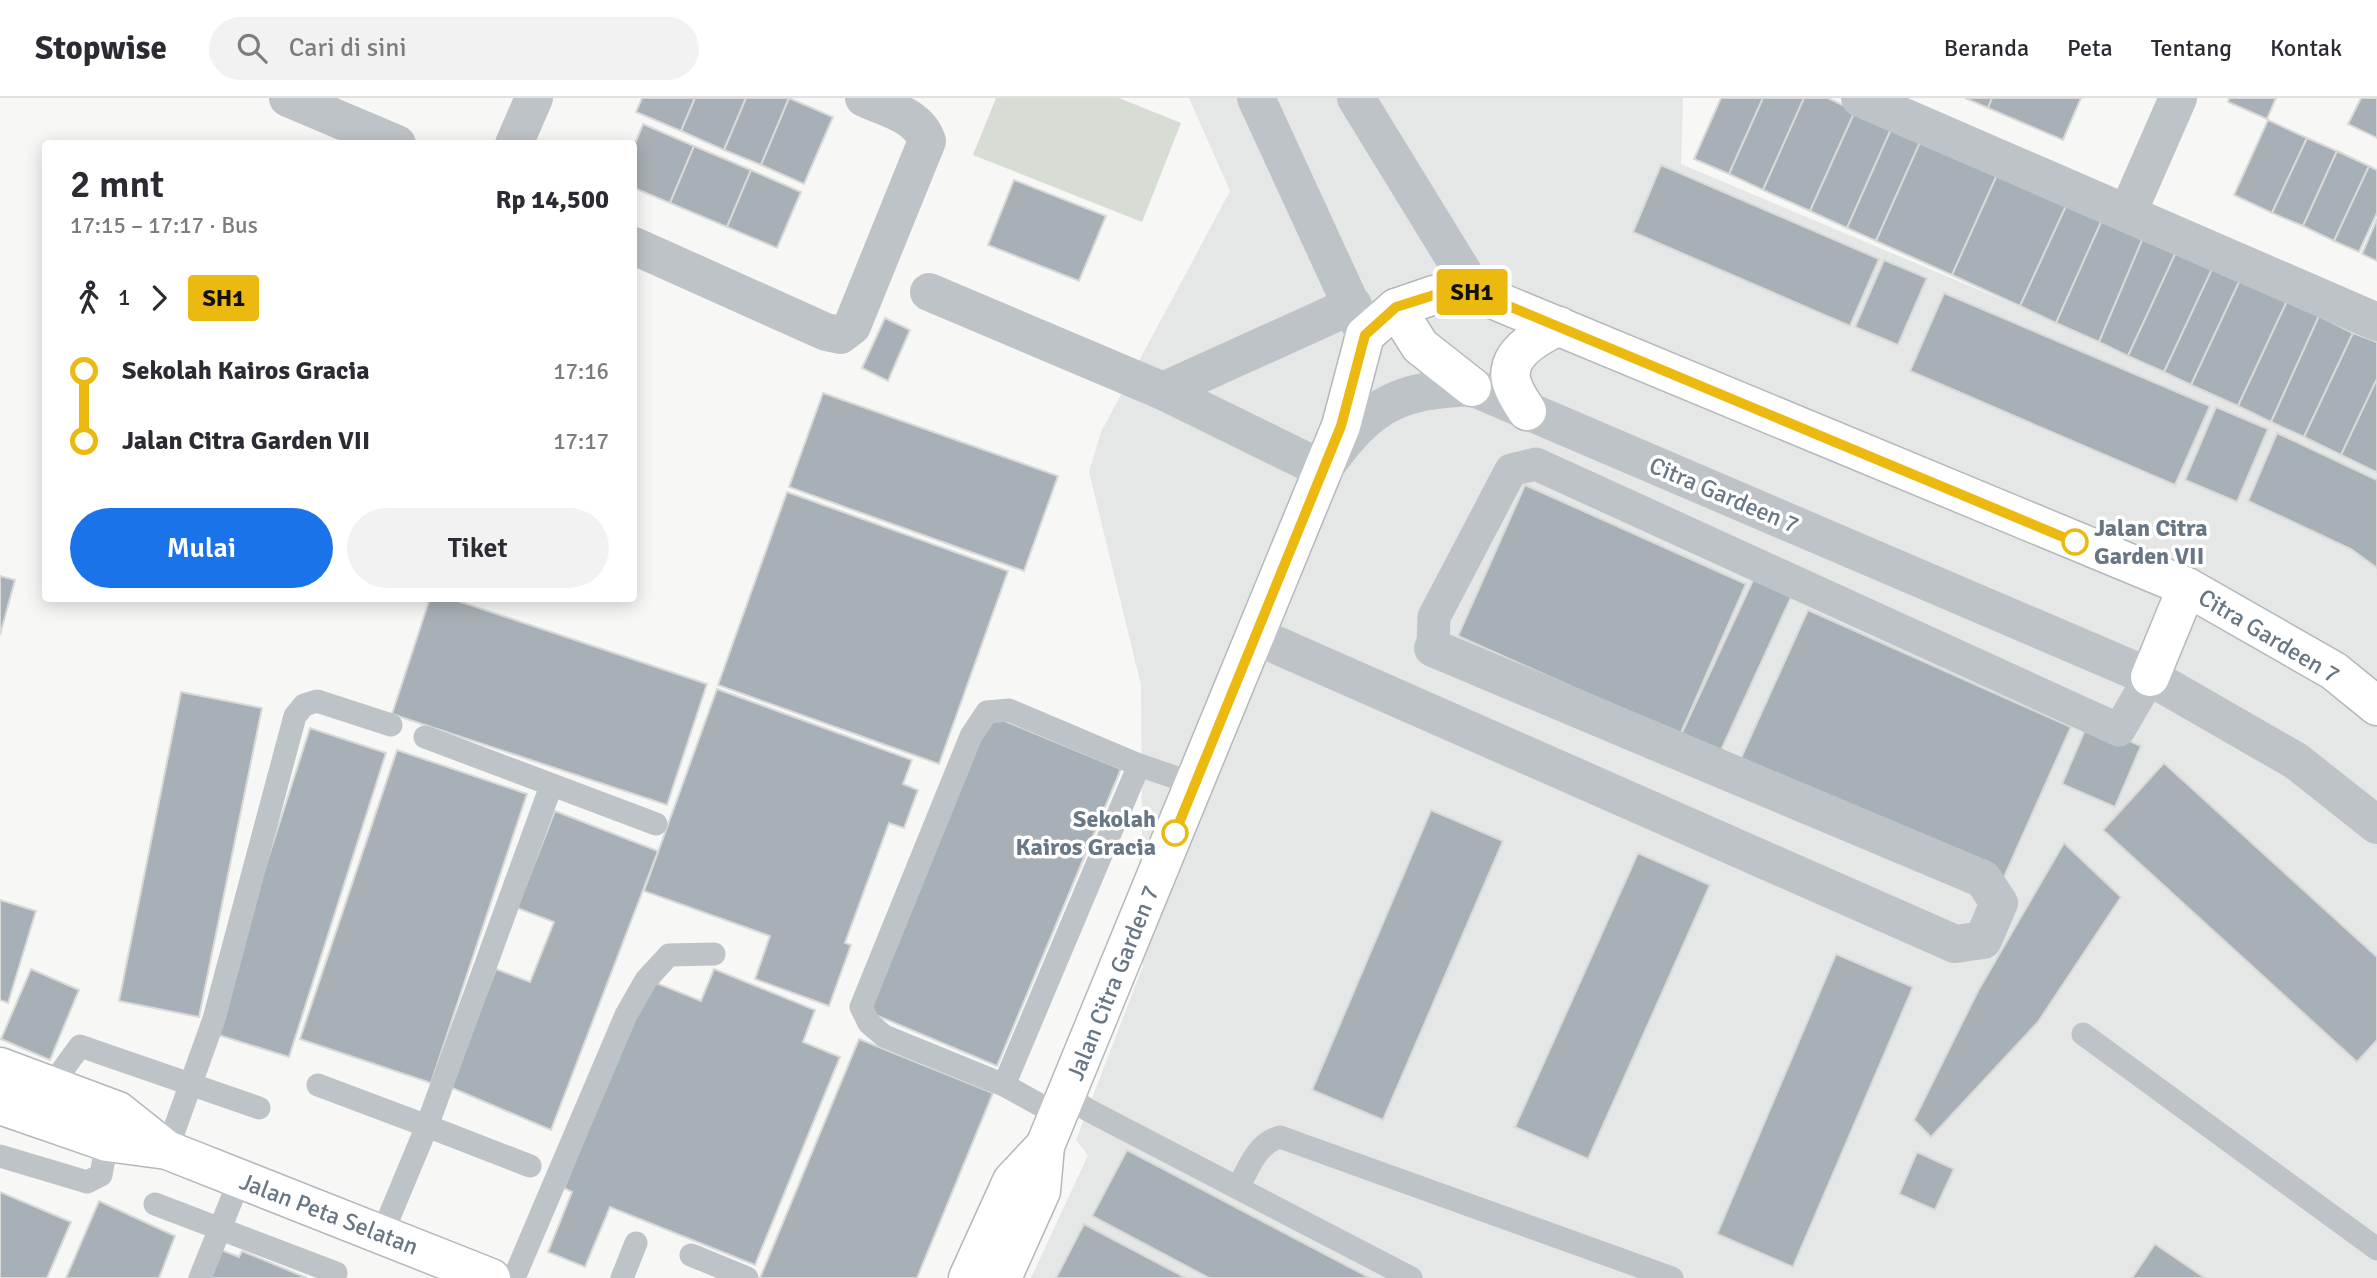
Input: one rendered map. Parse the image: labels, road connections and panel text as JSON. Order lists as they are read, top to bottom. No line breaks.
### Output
{"streets":{"main road":["Citra Gardeen 7","Jalan Citra Garden 7","Jalan Peta Selatan"]},"crossings":[["Citra Gardeen 7","Jalan Citra Garden 7"]],"places":["Jalan Citra Garden VII","Sekolah Kairos Gracia"],"lines":["bus line SH1"],"page":{"header":"Stopwise","search":"Cari di sini","nav":["Beranda","Peta","Tentang","Kontak"],"on_map":"SH1","heading":["2 mnt","17:15 – 17:17 · Bus","Rp 14,500"],"legs":["1","SH1"],"list":[{"name":"Sekolah Kairos Gracia","value":"17:16"},{"name":"Jalan Citra Garden VII","value":"17:17"}],"buttons":["Mulai","Tiket"]}}
